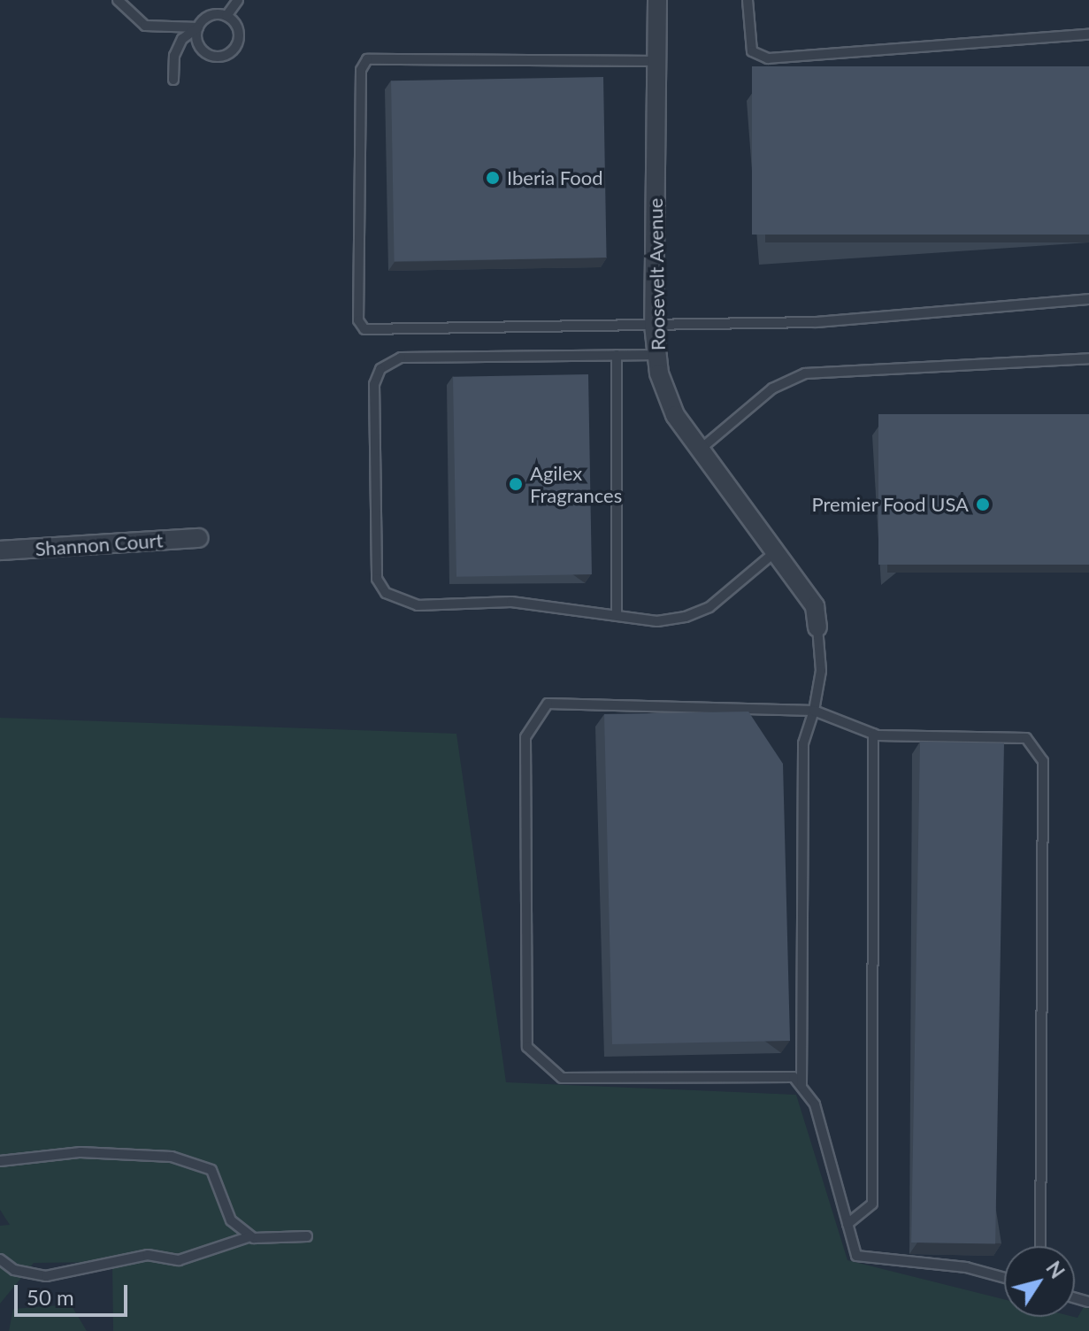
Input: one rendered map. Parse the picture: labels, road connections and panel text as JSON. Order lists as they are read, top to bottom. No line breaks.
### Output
{"streets":{"street":["Roosevelt Avenue","Shannon Court"]},"places":["Iberia Food","Agilex Fragrances","Premier Food USA"],"scale_bar":"50 m","north":"top right"}
